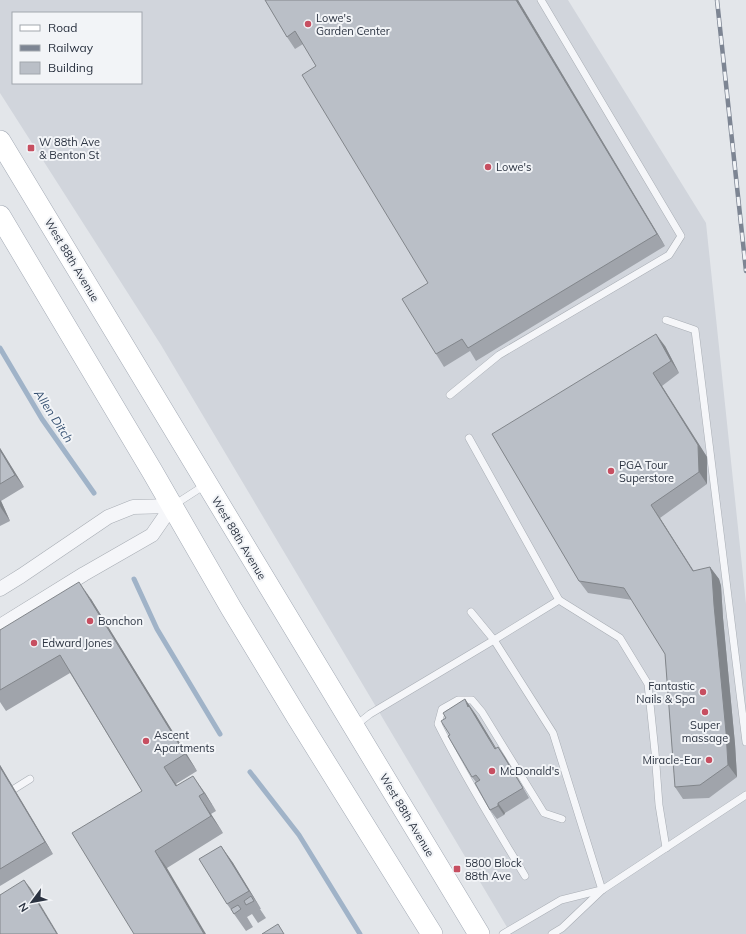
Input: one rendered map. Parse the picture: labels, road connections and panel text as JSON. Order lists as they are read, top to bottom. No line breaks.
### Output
{"streets":{"main road":["West 88th Avenue"]},"water":["Allen Ditch"],"places":{"other":["Lowe's Garden Center","Lowe's","PGA Tour Superstore","Bonchon","Edward Jones","Fantastic Nails & Spa","Super massage","Ascent Apartments","Miracle-Ear","McDonald's"],"transit":["W 88th Ave & Benton St","5800 Block 88th Ave"]},"legend":["Road","Railway","Building"],"north":"bottom left"}
